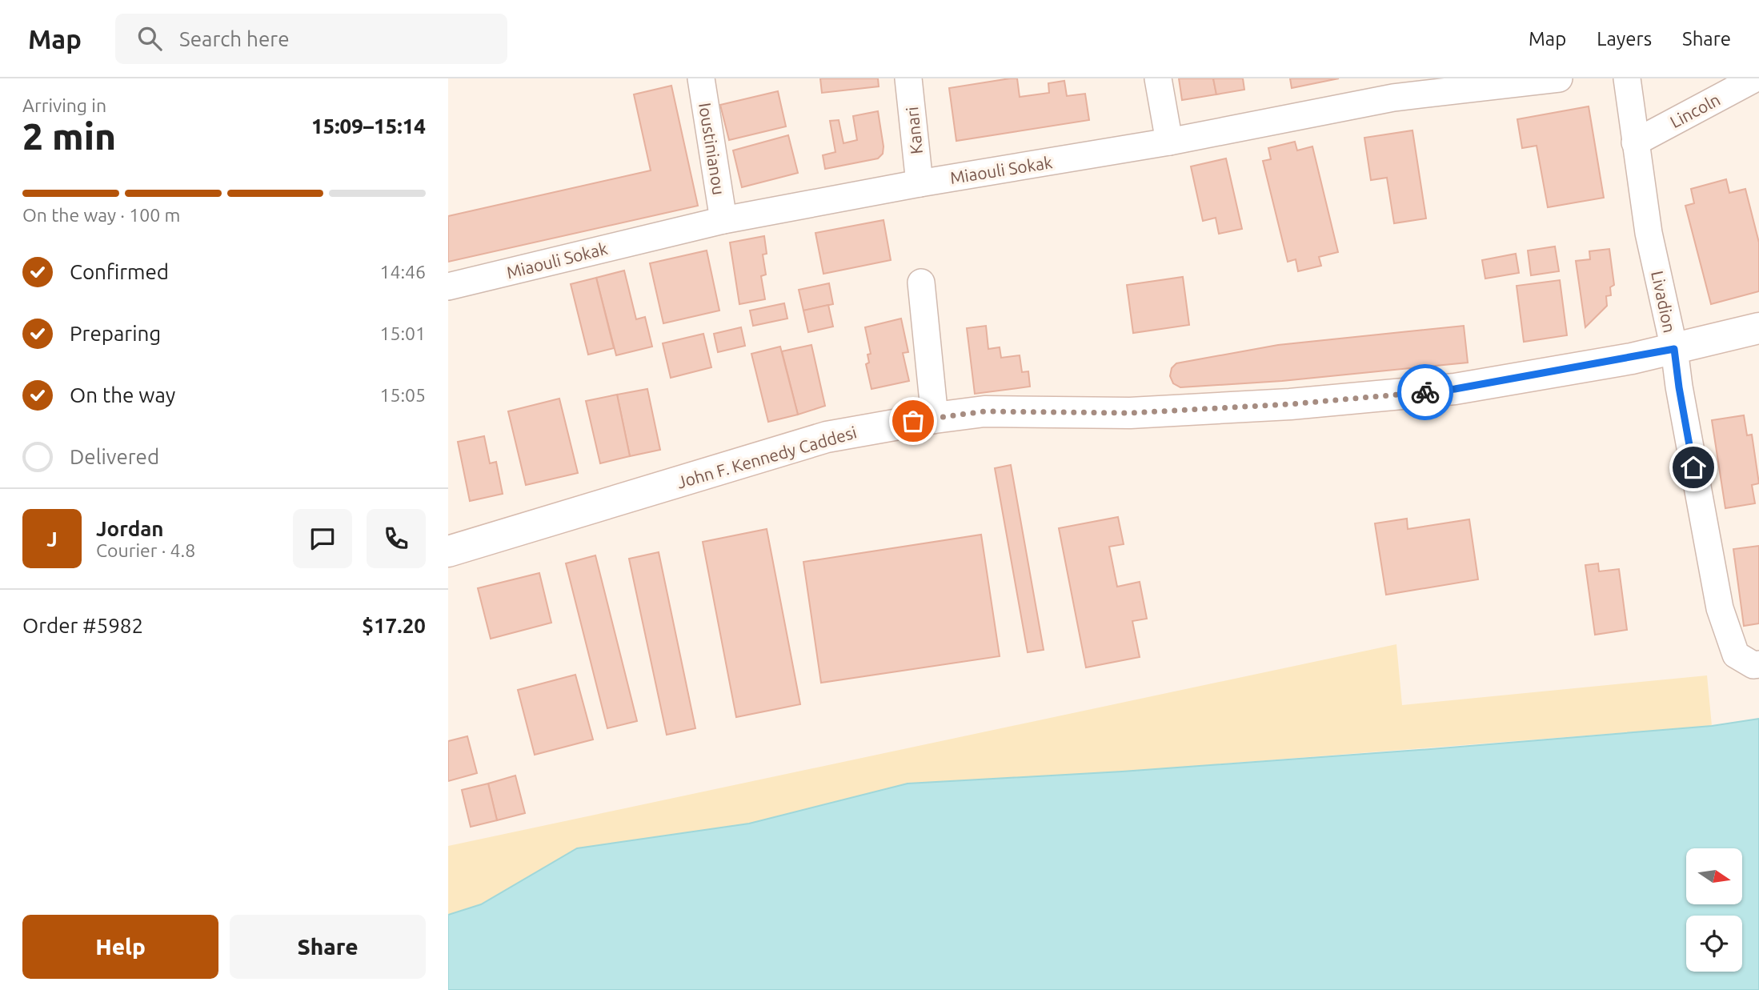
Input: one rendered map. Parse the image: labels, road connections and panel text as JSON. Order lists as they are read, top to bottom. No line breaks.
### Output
{"streets":{"street":["Lincoln","Kanari","Ioustinianou","Miaouli Sokak","Livadion","John F. Kennedy Caddesi"]},"crossings":[["Lincoln","Livadion"],["Kanari","Miaouli Sokak"],["Ioustinianou","Miaouli Sokak"],["Livadion","John F. Kennedy Caddesi"]],"north":"right","page":{"header":"Map","search":"Search here","nav":["Map","Layers","Share"],"heading":["2 min","Arriving in","15:09–15:14"],"panel":["Jordan","Courier · 4.8","Order #5982","$17.20"],"bar":"On the way · 100 m","list":[["Confirmed","14:46"],["Preparing","15:01"],["On the way","15:05"],"Delivered"],"round":"J","buttons":["Help","Share"]}}
